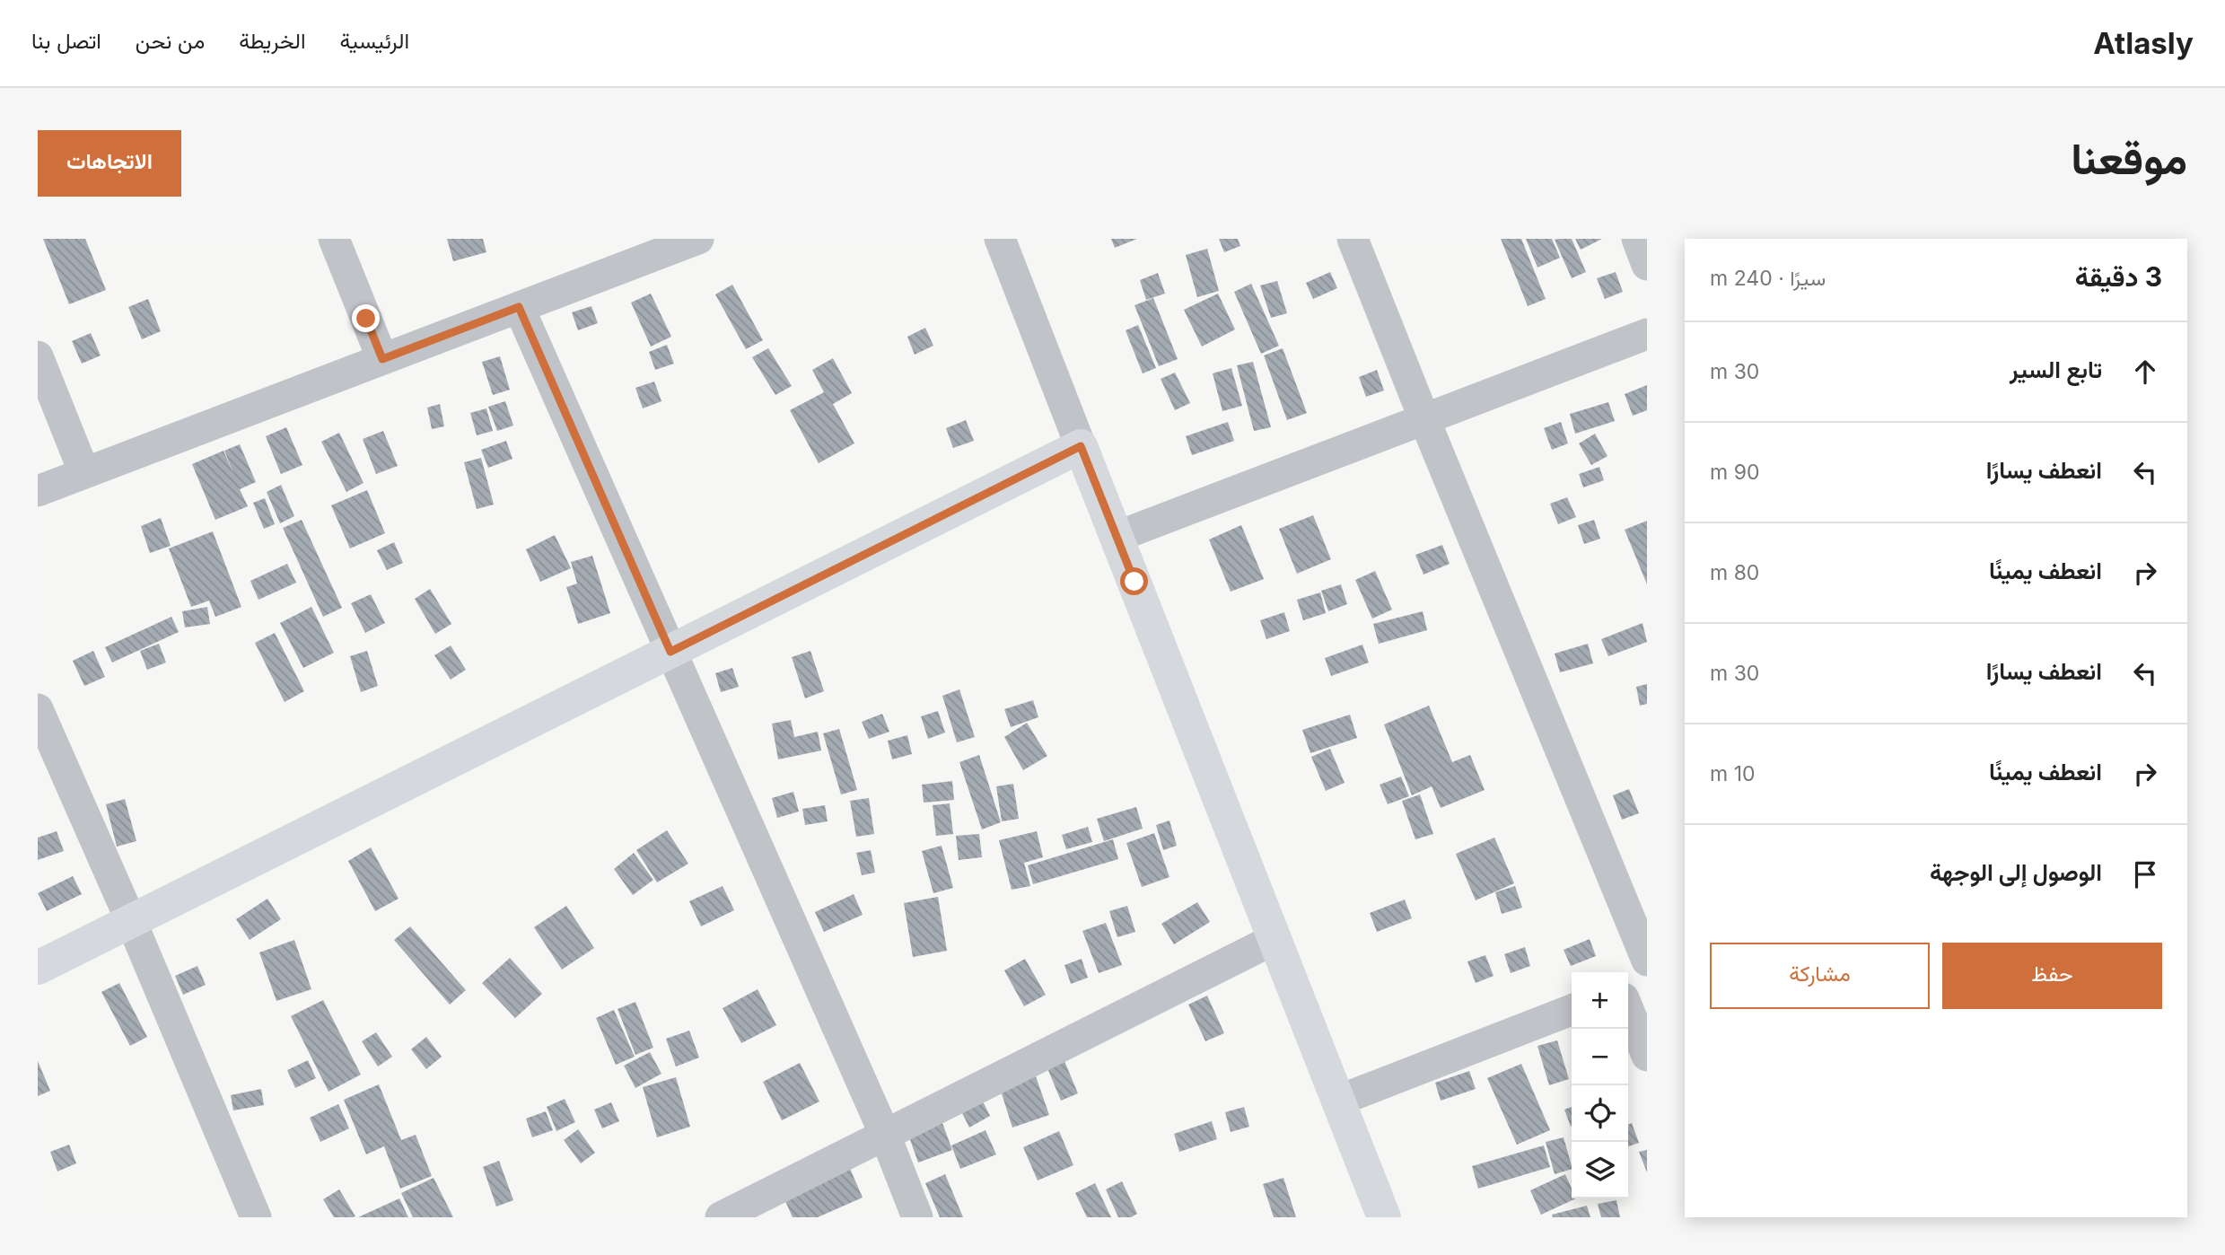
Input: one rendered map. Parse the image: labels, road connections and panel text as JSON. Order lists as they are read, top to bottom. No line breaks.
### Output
{"page":{"header":"Atlasly","nav":["الرئيسية","الخريطة","من نحن","اتصل بنا"],"title":"موقعنا","buttons":["الاتجاهات",["حفظ","مشاركة"]],"heading":["3 دقيقة","سيرًا · 240 m"],"list":[["تابع السير","30 m"],["انعطف يسارًا","90 m"],["انعطف يمينًا","80 m"],["انعطف يسارًا","30 m"],["انعطف يمينًا","10 m"],"الوصول إلى الوجهة"],"map_buttons":["+","−"]}}
